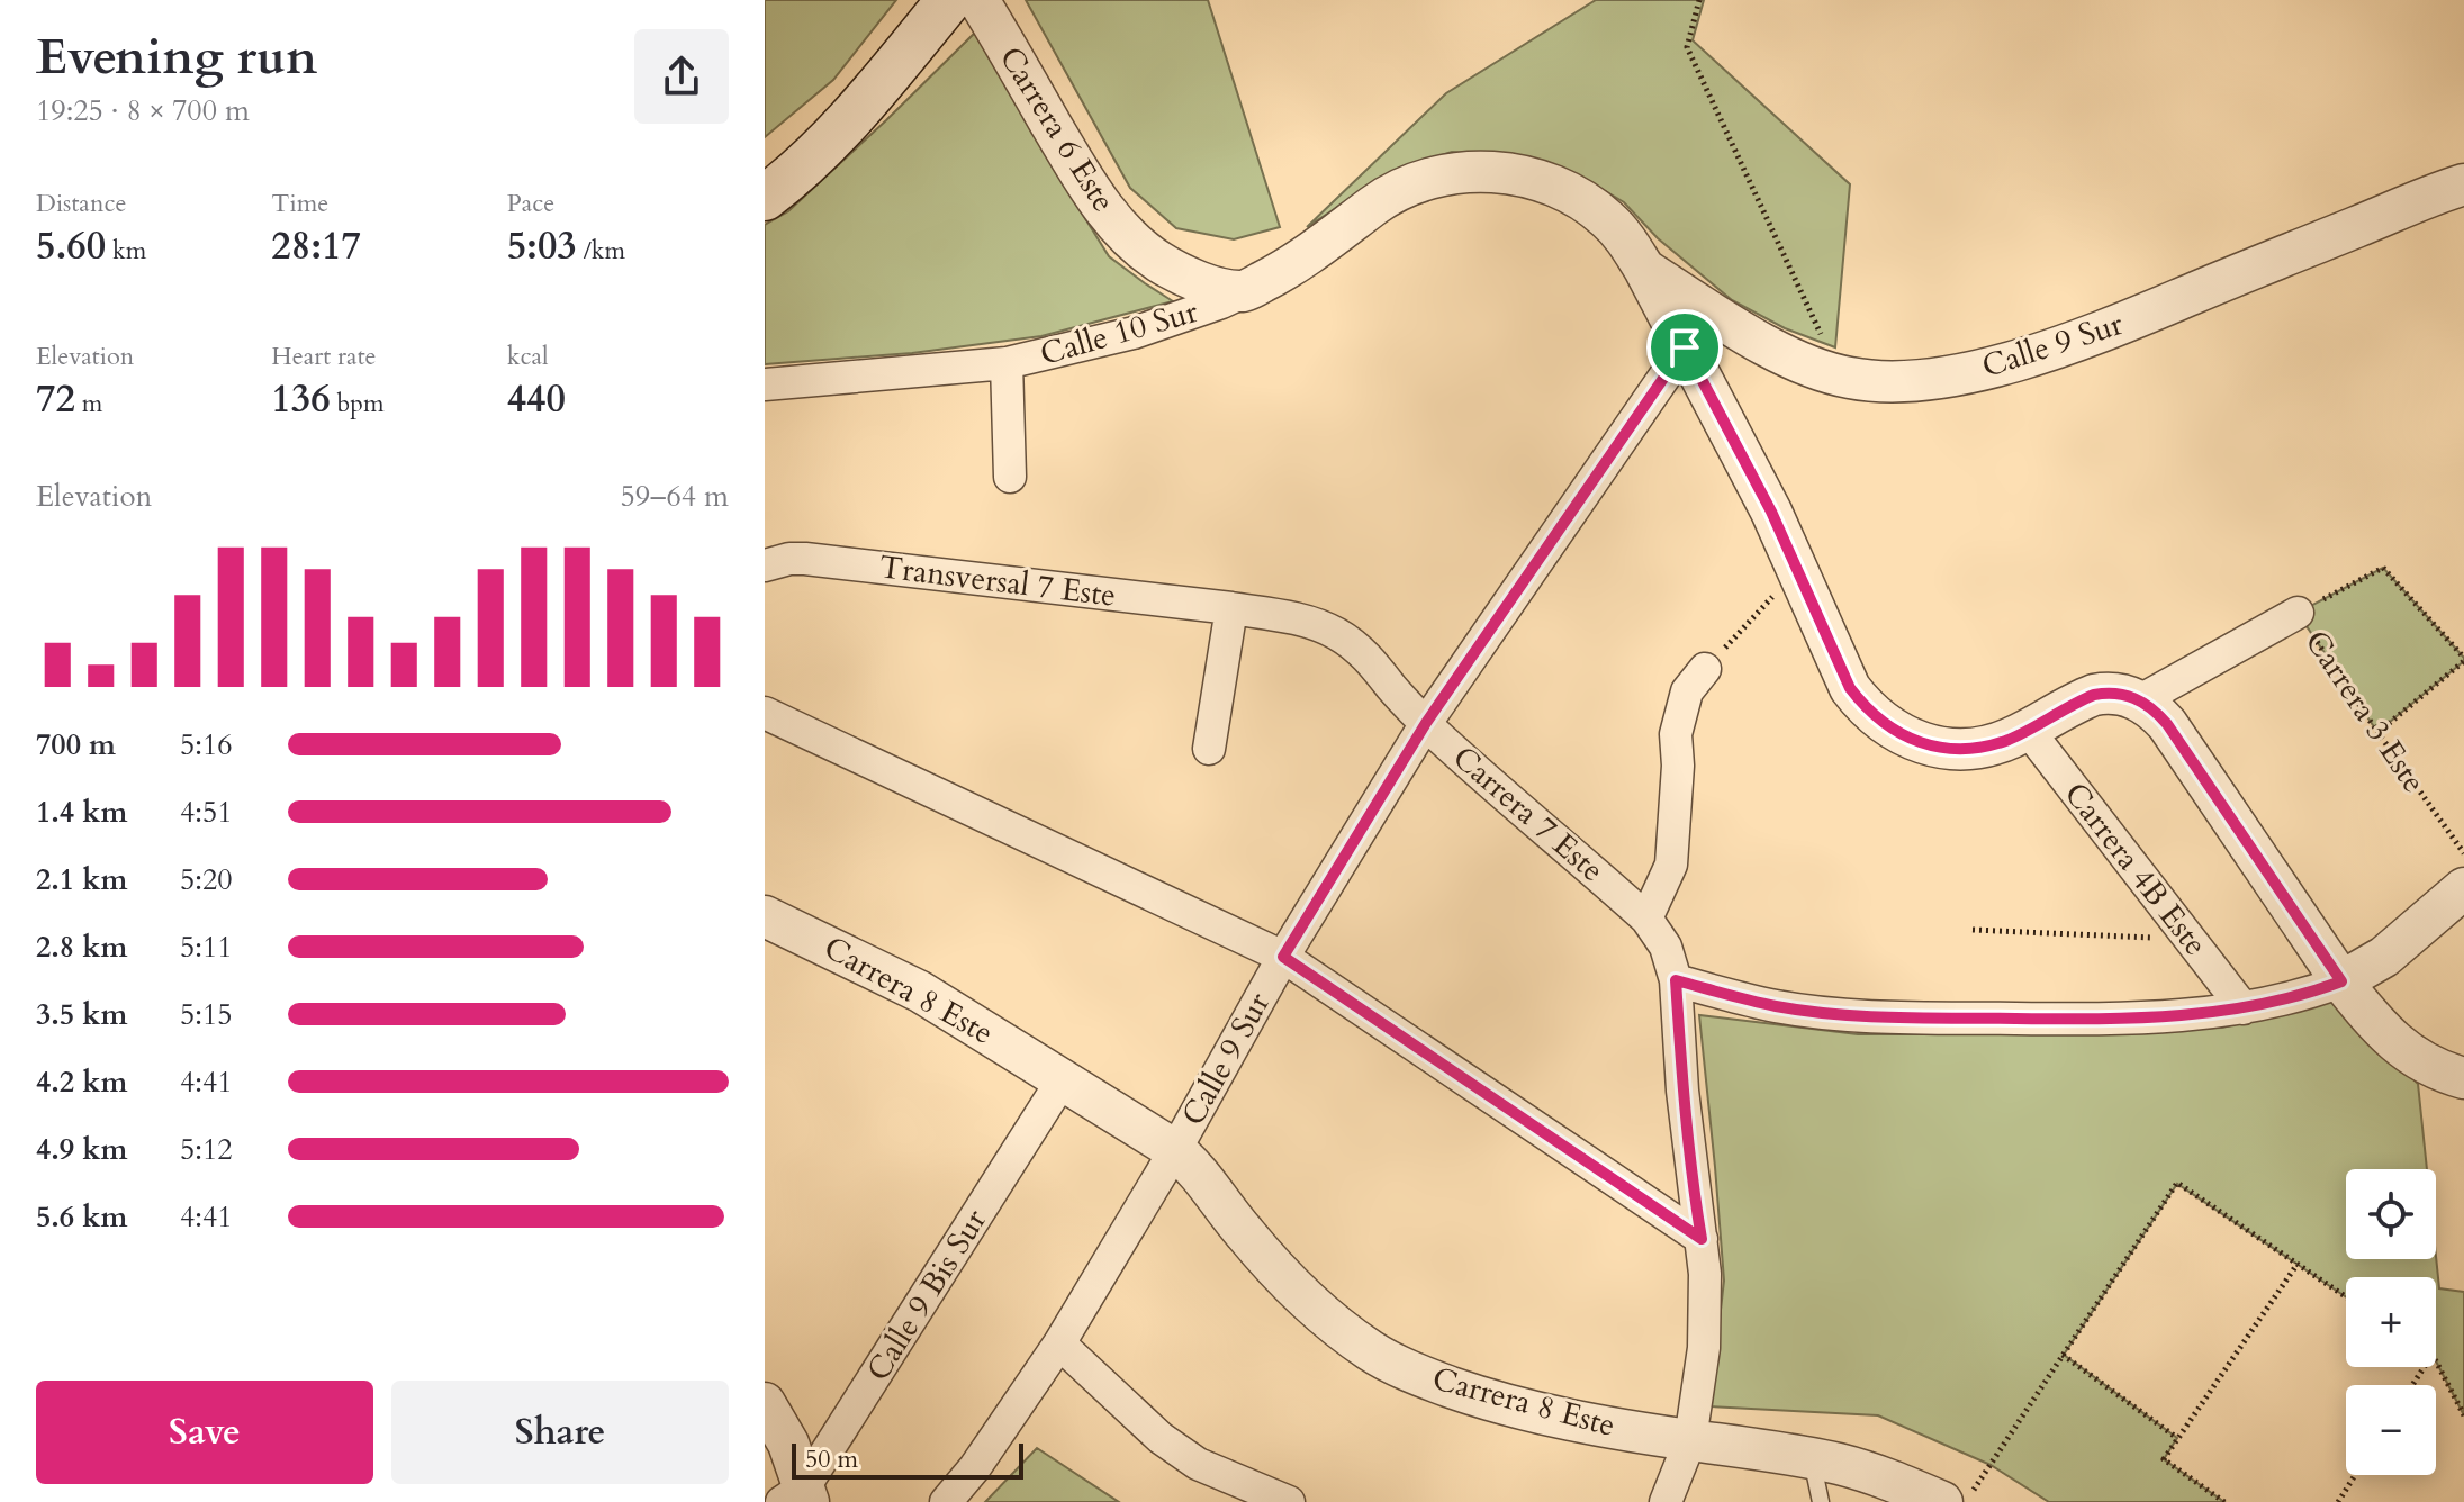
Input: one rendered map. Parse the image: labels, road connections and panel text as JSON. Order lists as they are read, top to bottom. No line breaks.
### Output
{"streets":{"street":["Carrera 6 Este","Calle 10 Sur","Calle 9 Sur","Transversal 7 Este","Carrera 7 Este","Carrera 4B Este","Carrera 8 Este","Calle 9 Bis Sur"],"path":["Carrera 3 Este"]},"crossings":[["Carrera 6 Este","Calle 10 Sur"],["Calle 10 Sur","Calle 9 Sur"],["Calle 10 Sur","Carrera 4B Este"],["Calle 9 Sur","Carrera 7 Este"],["Calle 9 Sur","Carrera 8 Este"],["Transversal 7 Este","Carrera 7 Este"],["Carrera 7 Este","Carrera 8 Este"],["Carrera 8 Este","Calle 9 Bis Sur"]],"scale_bar":"50 m","page":{"heading":["Evening run","19:25 · 8 × 700 m"],"stats":[["Distance","5.60 km"],["Time","28:17"],["Pace","5:03 /km"],["Elevation","72 m"],["Heart rate","136 bpm"],["kcal","440"]],"chart":["Elevation","59–64 m"],"list":[{"name":"700 m","note":"5:16"},{"name":"1.4 km","note":"4:51"},{"name":"2.1 km","note":"5:20"},{"name":"2.8 km","note":"5:11"},{"name":"3.5 km","note":"5:15"},{"name":"4.2 km","note":"4:41"},{"name":"4.9 km","note":"5:12"},{"name":"5.6 km","note":"4:41"}],"map_buttons":["+","−"],"buttons":["Save","Share"],"scale":"50 m"}}
